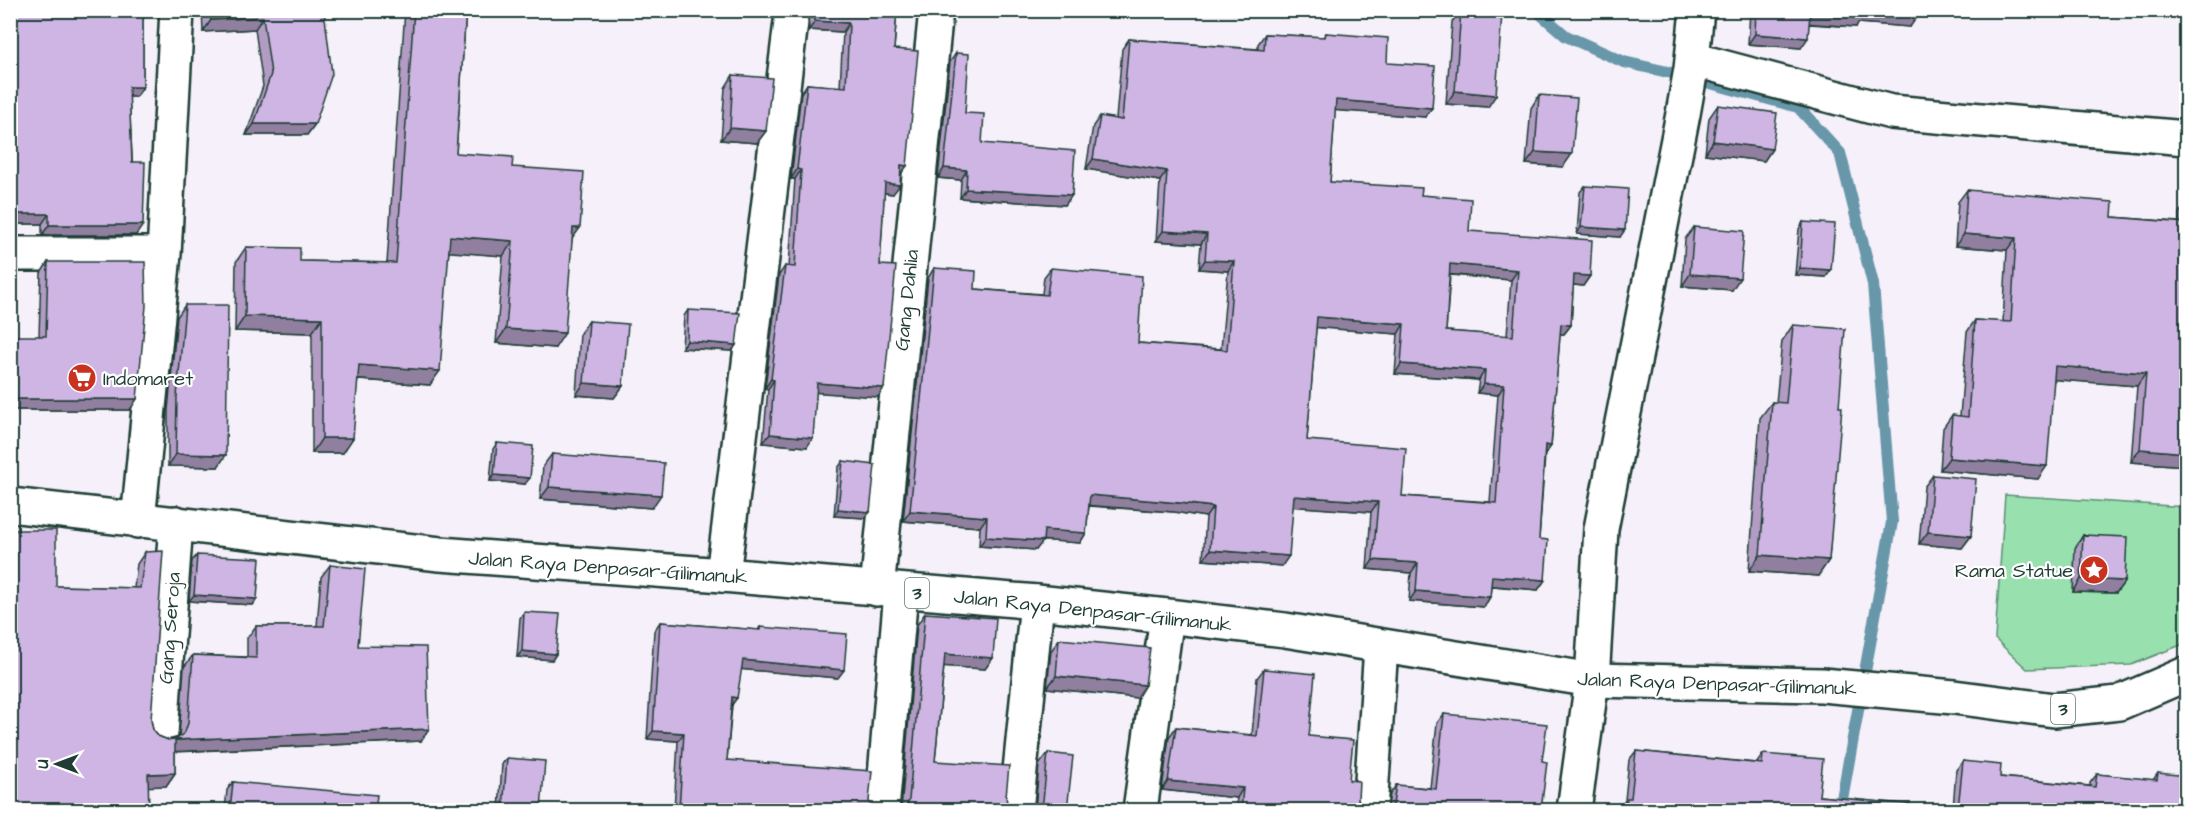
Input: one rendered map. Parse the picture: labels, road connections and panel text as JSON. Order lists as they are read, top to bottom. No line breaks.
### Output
{"streets":{"main road":["Gang Dahlia","Jalan Raya Denpasar-Gilimanuk","3","Gang Seroja"]},"crossings":[["Gang Dahlia","Jalan Raya Denpasar-Gilimanuk"],["Jalan Raya Denpasar-Gilimanuk","Gang Seroja"]],"places":{"supermarket":["Indomaret"],"place":["Rama Statue"]},"north":"left"}
